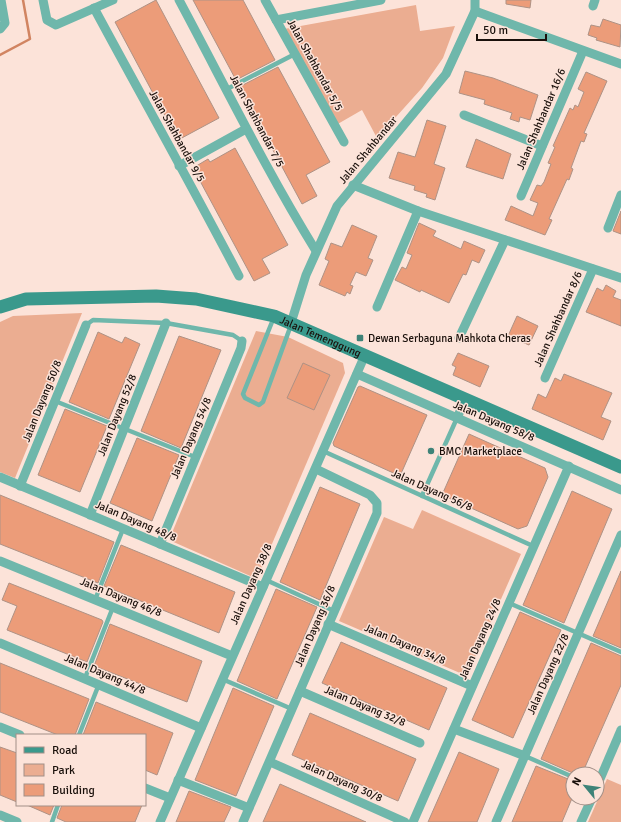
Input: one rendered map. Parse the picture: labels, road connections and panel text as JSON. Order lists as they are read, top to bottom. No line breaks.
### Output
{"streets":{"street":["Jalan Shahbandar 5/5","Jalan Shahbandar 16/6","Jalan Shahbandar 7/5","Jalan Shahbandar 9/5","Jalan Shahbandar","Jalan Shahbandar 8/6","Jalan Temenggung","Jalan Dayang 50/8","Jalan Dayang 52/8","Jalan Dayang 58/8","Jalan Dayang 54/8","Jalan Dayang 48/8","Jalan Dayang 38/8","Jalan Dayang 46/8","Jalan Dayang 36/8","Jalan Dayang 24/8","Jalan Dayang 34/8","Jalan Dayang 44/8","Jalan Dayang 22/8","Jalan Dayang 32/8","Jalan Dayang 30/8"],"lane":["Jalan Dayang 56/8"]},"crossings":[["Jalan Shahbandar 7/5","Jalan Shahbandar"],["Jalan Shahbandar","Jalan Temenggung"],["Jalan Temenggung","Jalan Dayang 38/8"],["Jalan Dayang 50/8","Jalan Dayang 48/8"],["Jalan Dayang 52/8","Jalan Dayang 48/8"],["Jalan Dayang 58/8","Jalan Dayang 38/8"],["Jalan Dayang 58/8","Jalan Dayang 24/8"],["Jalan Dayang 54/8","Jalan Dayang 48/8"],["Jalan Dayang 56/8","Jalan Dayang 38/8"],["Jalan Dayang 56/8","Jalan Dayang 24/8"],["Jalan Dayang 48/8","Jalan Dayang 38/8"],["Jalan Dayang 38/8","Jalan Dayang 46/8"],["Jalan Dayang 38/8","Jalan Dayang 36/8"],["Jalan Dayang 38/8","Jalan Dayang 44/8"],["Jalan Dayang 36/8","Jalan Dayang 34/8"],["Jalan Dayang 36/8","Jalan Dayang 32/8"],["Jalan Dayang 36/8","Jalan Dayang 30/8"],["Jalan Dayang 24/8","Jalan Dayang 34/8"]],"places":{"transit":["Dewan Serbaguna Mahkota Cheras"],"other":["BMC Marketplace"]},"legend":["Road","Park","Building"],"scale_bar":"50 m","north":"top left"}
